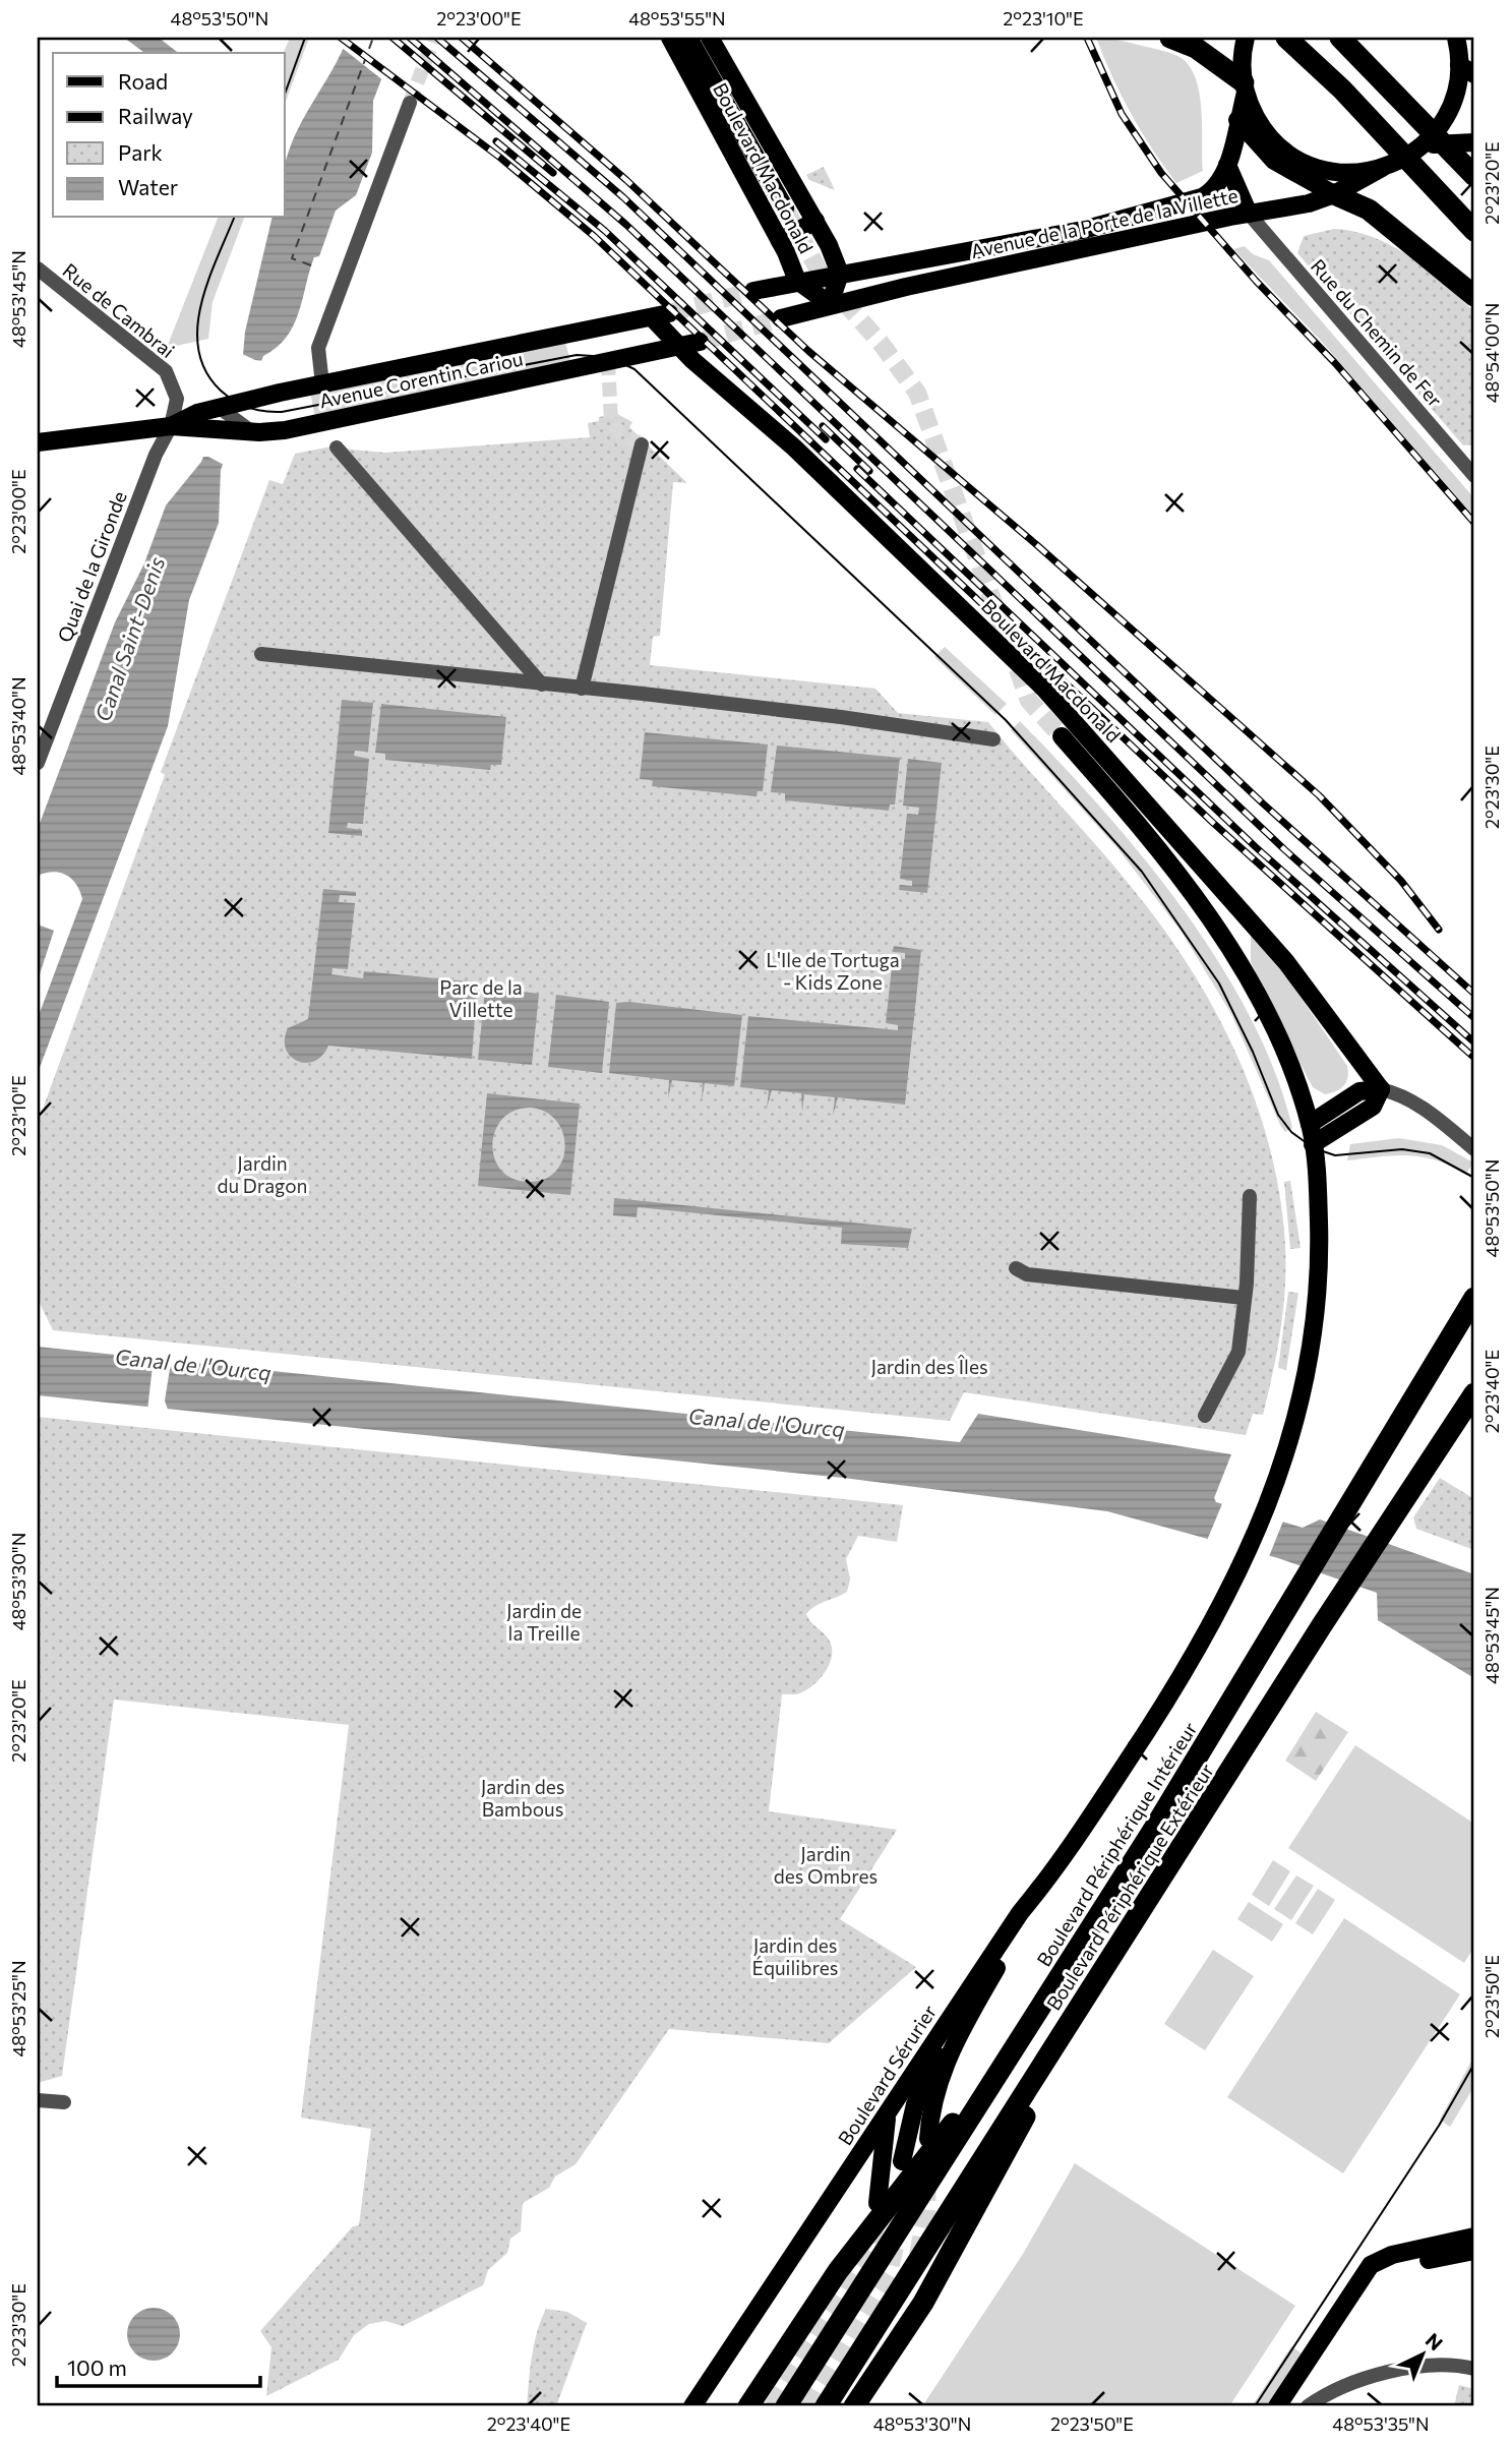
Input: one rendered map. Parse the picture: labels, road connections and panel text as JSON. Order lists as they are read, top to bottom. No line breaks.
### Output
{"streets":{"highway":["Boulevard Périphérique Intérieur","Boulevard Périphérique Extérieur"],"main road":["Boulevard Macdonald","Avenue de la Porte de la Villette","Avenue Corentin Cariou","Boulevard Sérurier"],"street":["Rue de Cambrai","Rue du Chemin de Fer","Quai de la Gironde"]},"crossings":[["Boulevard Macdonald","Avenue de la Porte de la Villette"],["Boulevard Macdonald","Avenue Corentin Cariou"],["Boulevard Macdonald","Boulevard Sérurier"],["Avenue de la Porte de la Villette","Rue du Chemin de Fer"],["Rue de Cambrai","Avenue Corentin Cariou"],["Rue de Cambrai","Quai de la Gironde"],["Avenue Corentin Cariou","Quai de la Gironde"]],"water":["Canal Saint-Denis","Canal de l'Ourcq"],"parks":["L'Ile de Tortuga - Kids Zone","Parc de la Villette","Jardin du Dragon","Jardin des Îles","Jardin de la Treille","Jardin des Bambous","Jardin des Ombres","Jardin des Équilibres"],"legend":["Road","Railway","Park","Water"],"scale_bar":"100 m","north":"top right","coordinates":["48°53'50\"N","2°23'00\"E","48°53'55\"N","2°23'10\"E","2°23'20\"E","48°53'45\"N","48°54'00\"N","48°53'40\"N","2°23'30\"E","2°23'40\"E","48°53'30\"N","2°23'50\"E","48°53'25\"N","48°53'35\"N"]}
